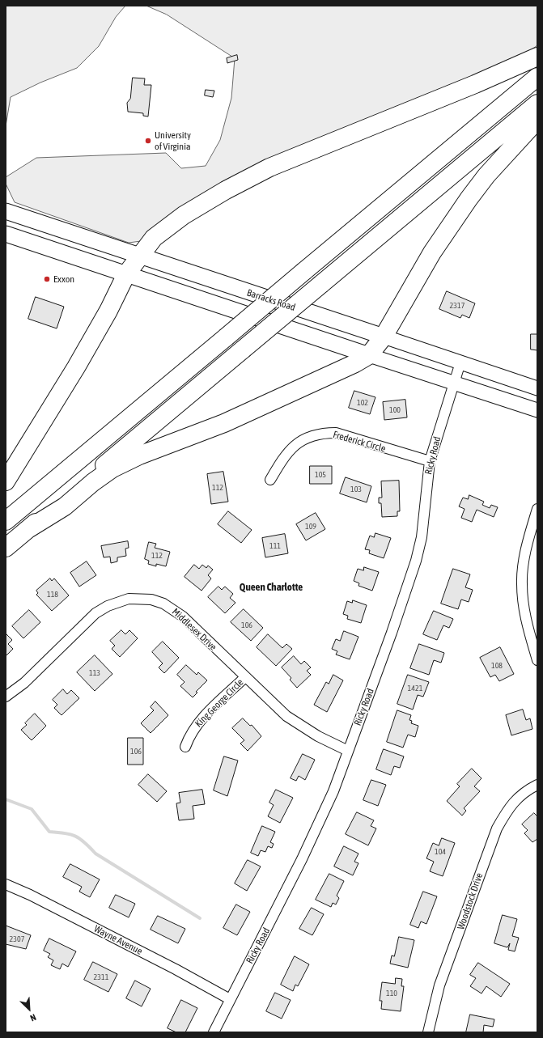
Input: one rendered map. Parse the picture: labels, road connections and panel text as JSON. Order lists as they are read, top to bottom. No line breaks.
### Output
{"streets":{"main road":["Barracks Road"],"street":["Frederick Circle","Ricky Road","Middlesex Drive","King George Circle","Woodstock Drive","Wayne Avenue"]},"crossings":[["Barracks Road","Ricky Road"],["Frederick Circle","Ricky Road"],["Ricky Road","Middlesex Drive"],["Ricky Road","Wayne Avenue"],["Middlesex Drive","King George Circle"]],"districts":["Queen Charlotte"],"places":["University of Virginia","Exxon"],"house_numbers":["2317","102","100","105","112","103","109","111","112","118","106","108","113","1421","106","104","2307","2311","110"],"north":"bottom right"}
